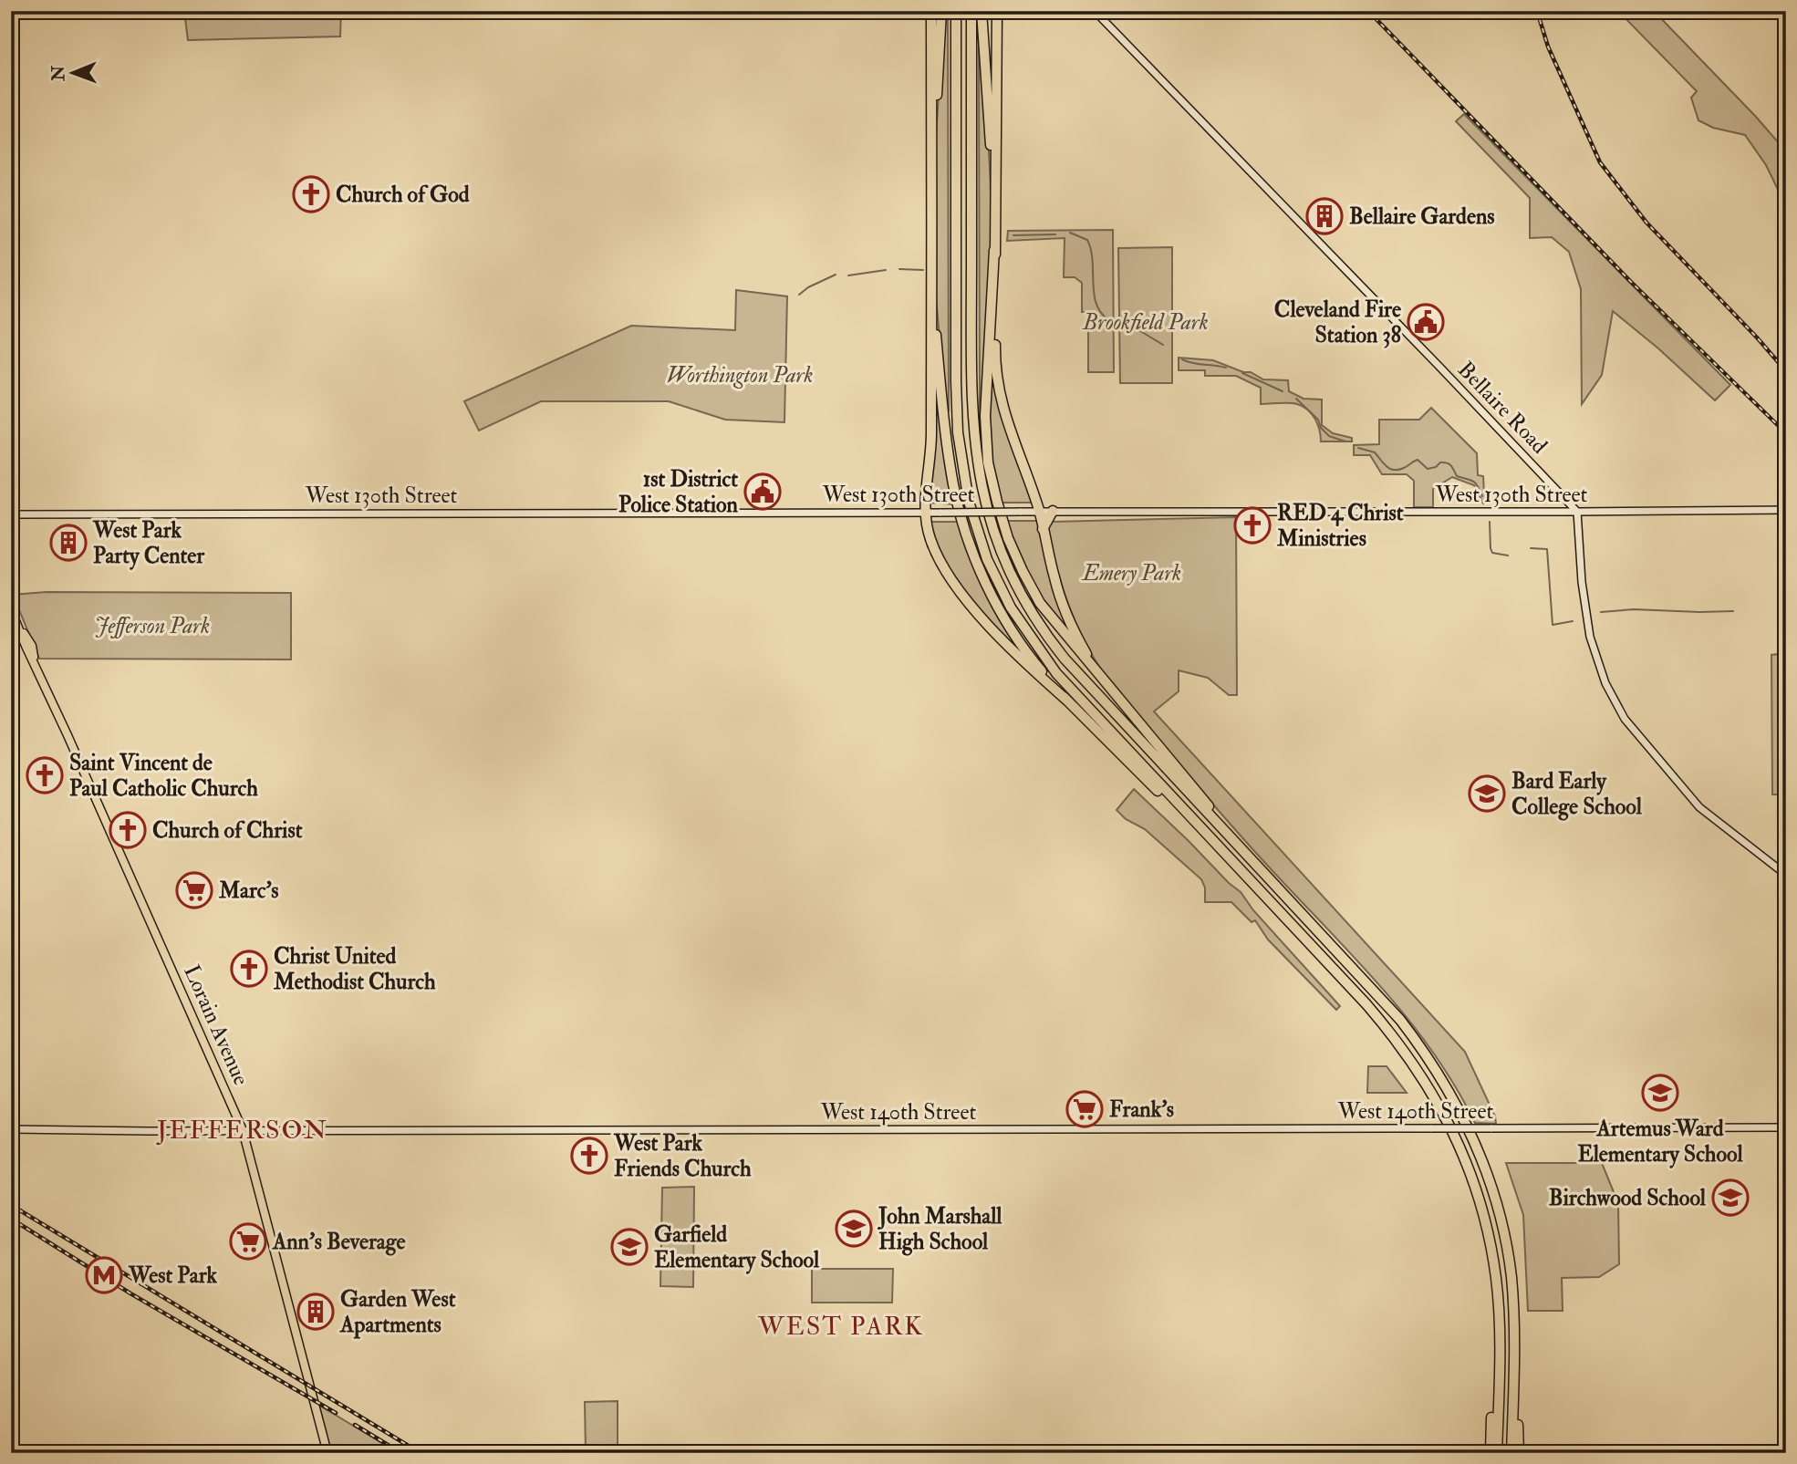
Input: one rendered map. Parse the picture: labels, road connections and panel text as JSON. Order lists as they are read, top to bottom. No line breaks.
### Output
{"streets":{"main road":["Lorain Avenue"],"street":["Bellaire Road","West 130th Street","West 140th Street"]},"crossings":[["Bellaire Road","West 130th Street"],["Lorain Avenue","West 140th Street"]],"districts":["JEFFERSON","WEST PARK"],"parks":["Brookfield Park","Worthington Park","Emery Park","Jefferson Park"],"places":{"church":["Church of God","RED 4 Christ Ministries","Saint Vincent de Paul Catholic Church","Church of Christ","Christ United Methodist Church","West Park Friends Church"],"building":["Bellaire Gardens","West Park Party Center","Garden West Apartments"],"public building":["Cleveland Fire Station 38","1st District Police Station"],"school or university":["Bard Early College School","Artemus Ward Elementary School","Birchwood School","John Marshall High School","Garfield Elementary School"],"supermarket":["Marc's","Frank's","Ann's Beverage"],"metro station":["West Park"]},"north":"left"}
